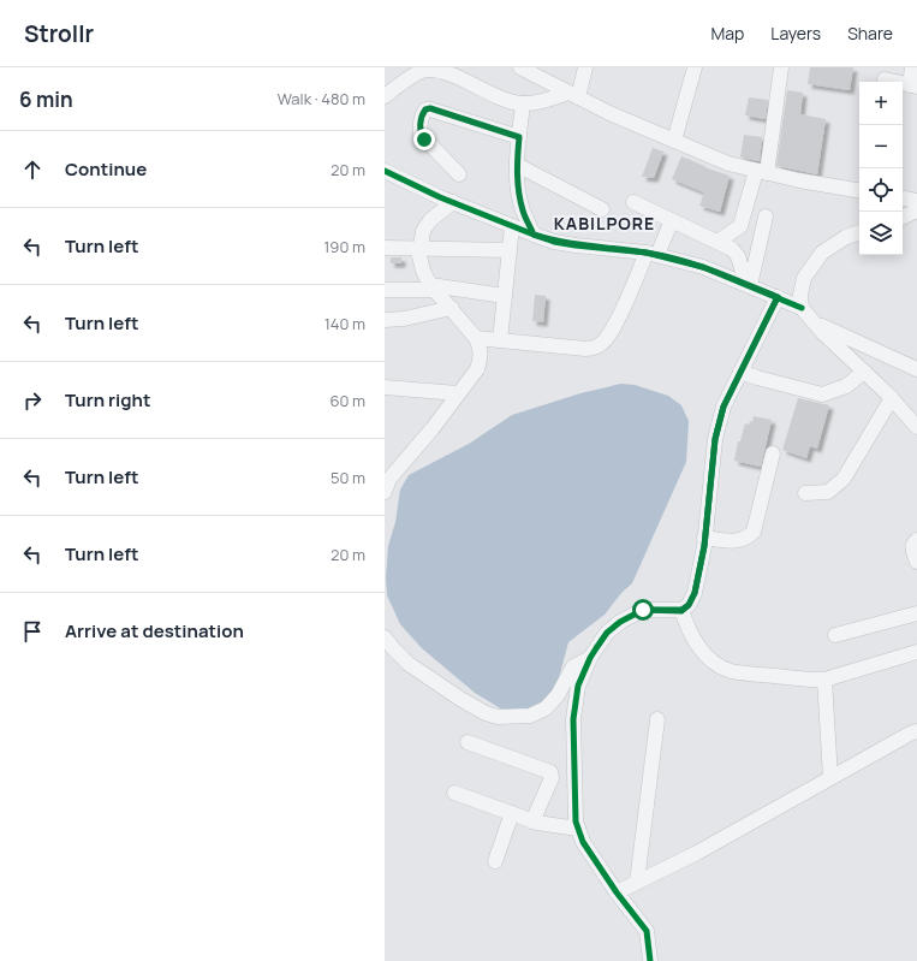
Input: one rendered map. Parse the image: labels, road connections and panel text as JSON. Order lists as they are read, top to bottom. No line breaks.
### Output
{"districts":["KABILPORE"],"page":{"header":"Strollr","nav":["Map","Layers","Share"],"heading":["6 min","Walk · 480 m"],"map_buttons":["+","−"],"list":[["Continue","20 m"],["Turn left","190 m"],["Turn left","140 m"],["Turn right","60 m"],["Turn left","50 m"],["Turn left","20 m"],"Arrive at destination"]}}
